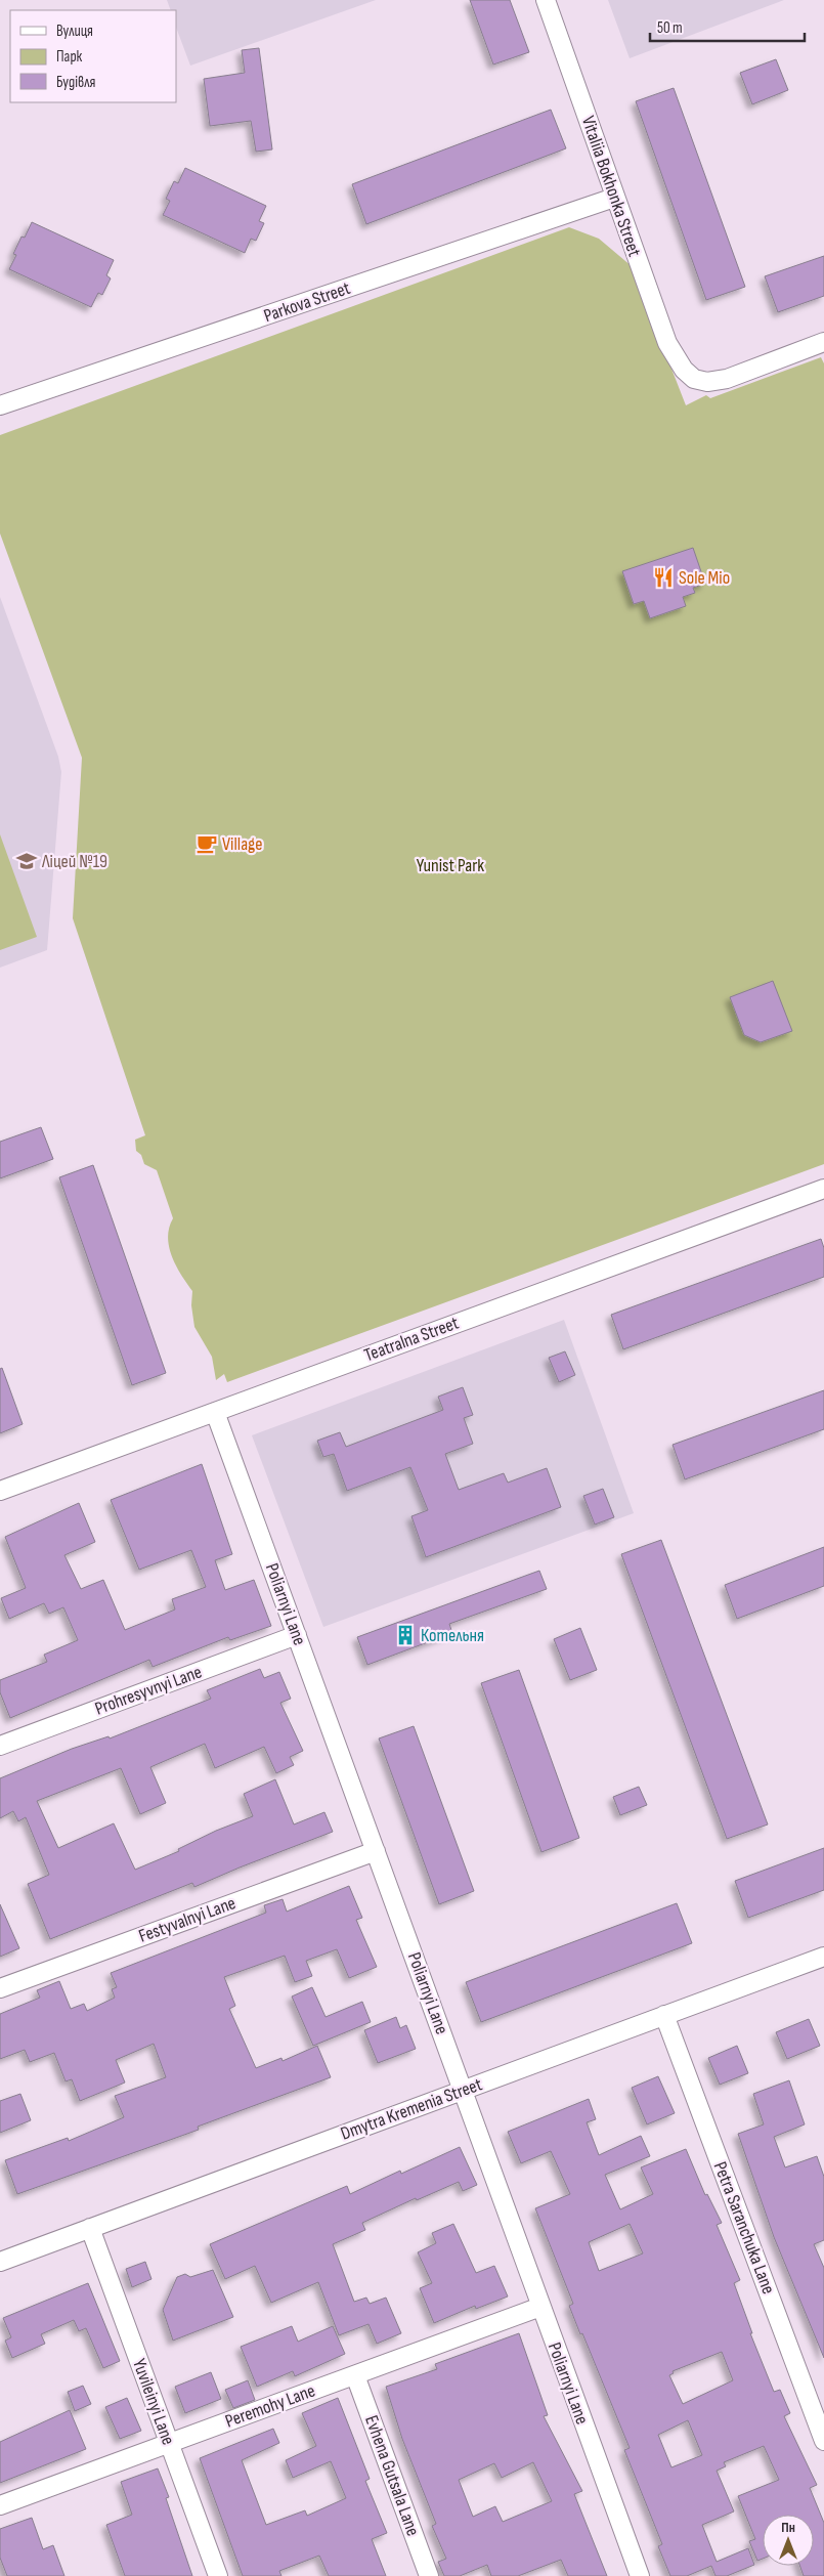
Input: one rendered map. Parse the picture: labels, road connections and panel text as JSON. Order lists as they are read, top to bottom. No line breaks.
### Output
{"streets":{"street":["Vitaliia Bokhonka Street","Parkova Street","Teatralna Street","Poliarnyi Lane","Prohresyvnyi Lane","Festyvalnyi Lane","Dmytra Kremenia Street","Petra Saranchuka Lane","Yuvileinyi Lane","Peremohy Lane","Evhena Gutsala Lane"]},"crossings":[["Vitaliia Bokhonka Street","Parkova Street"],["Teatralna Street","Poliarnyi Lane"],["Poliarnyi Lane","Prohresyvnyi Lane"],["Poliarnyi Lane","Festyvalnyi Lane"],["Poliarnyi Lane","Dmytra Kremenia Street"],["Poliarnyi Lane","Peremohy Lane"],["Dmytra Kremenia Street","Petra Saranchuka Lane"],["Dmytra Kremenia Street","Yuvileinyi Lane"],["Yuvileinyi Lane","Peremohy Lane"],["Peremohy Lane","Evhena Gutsala Lane"]],"parks":["Yunist Park"],"places":{"restaurant":["Sole Mio"],"cafe":["Village"],"school or university":["Ліцей №19"],"building":["Котельня"]},"legend":["Вулиця","Парк","Будівля"],"scale_bar":"50 m","north":"top"}
